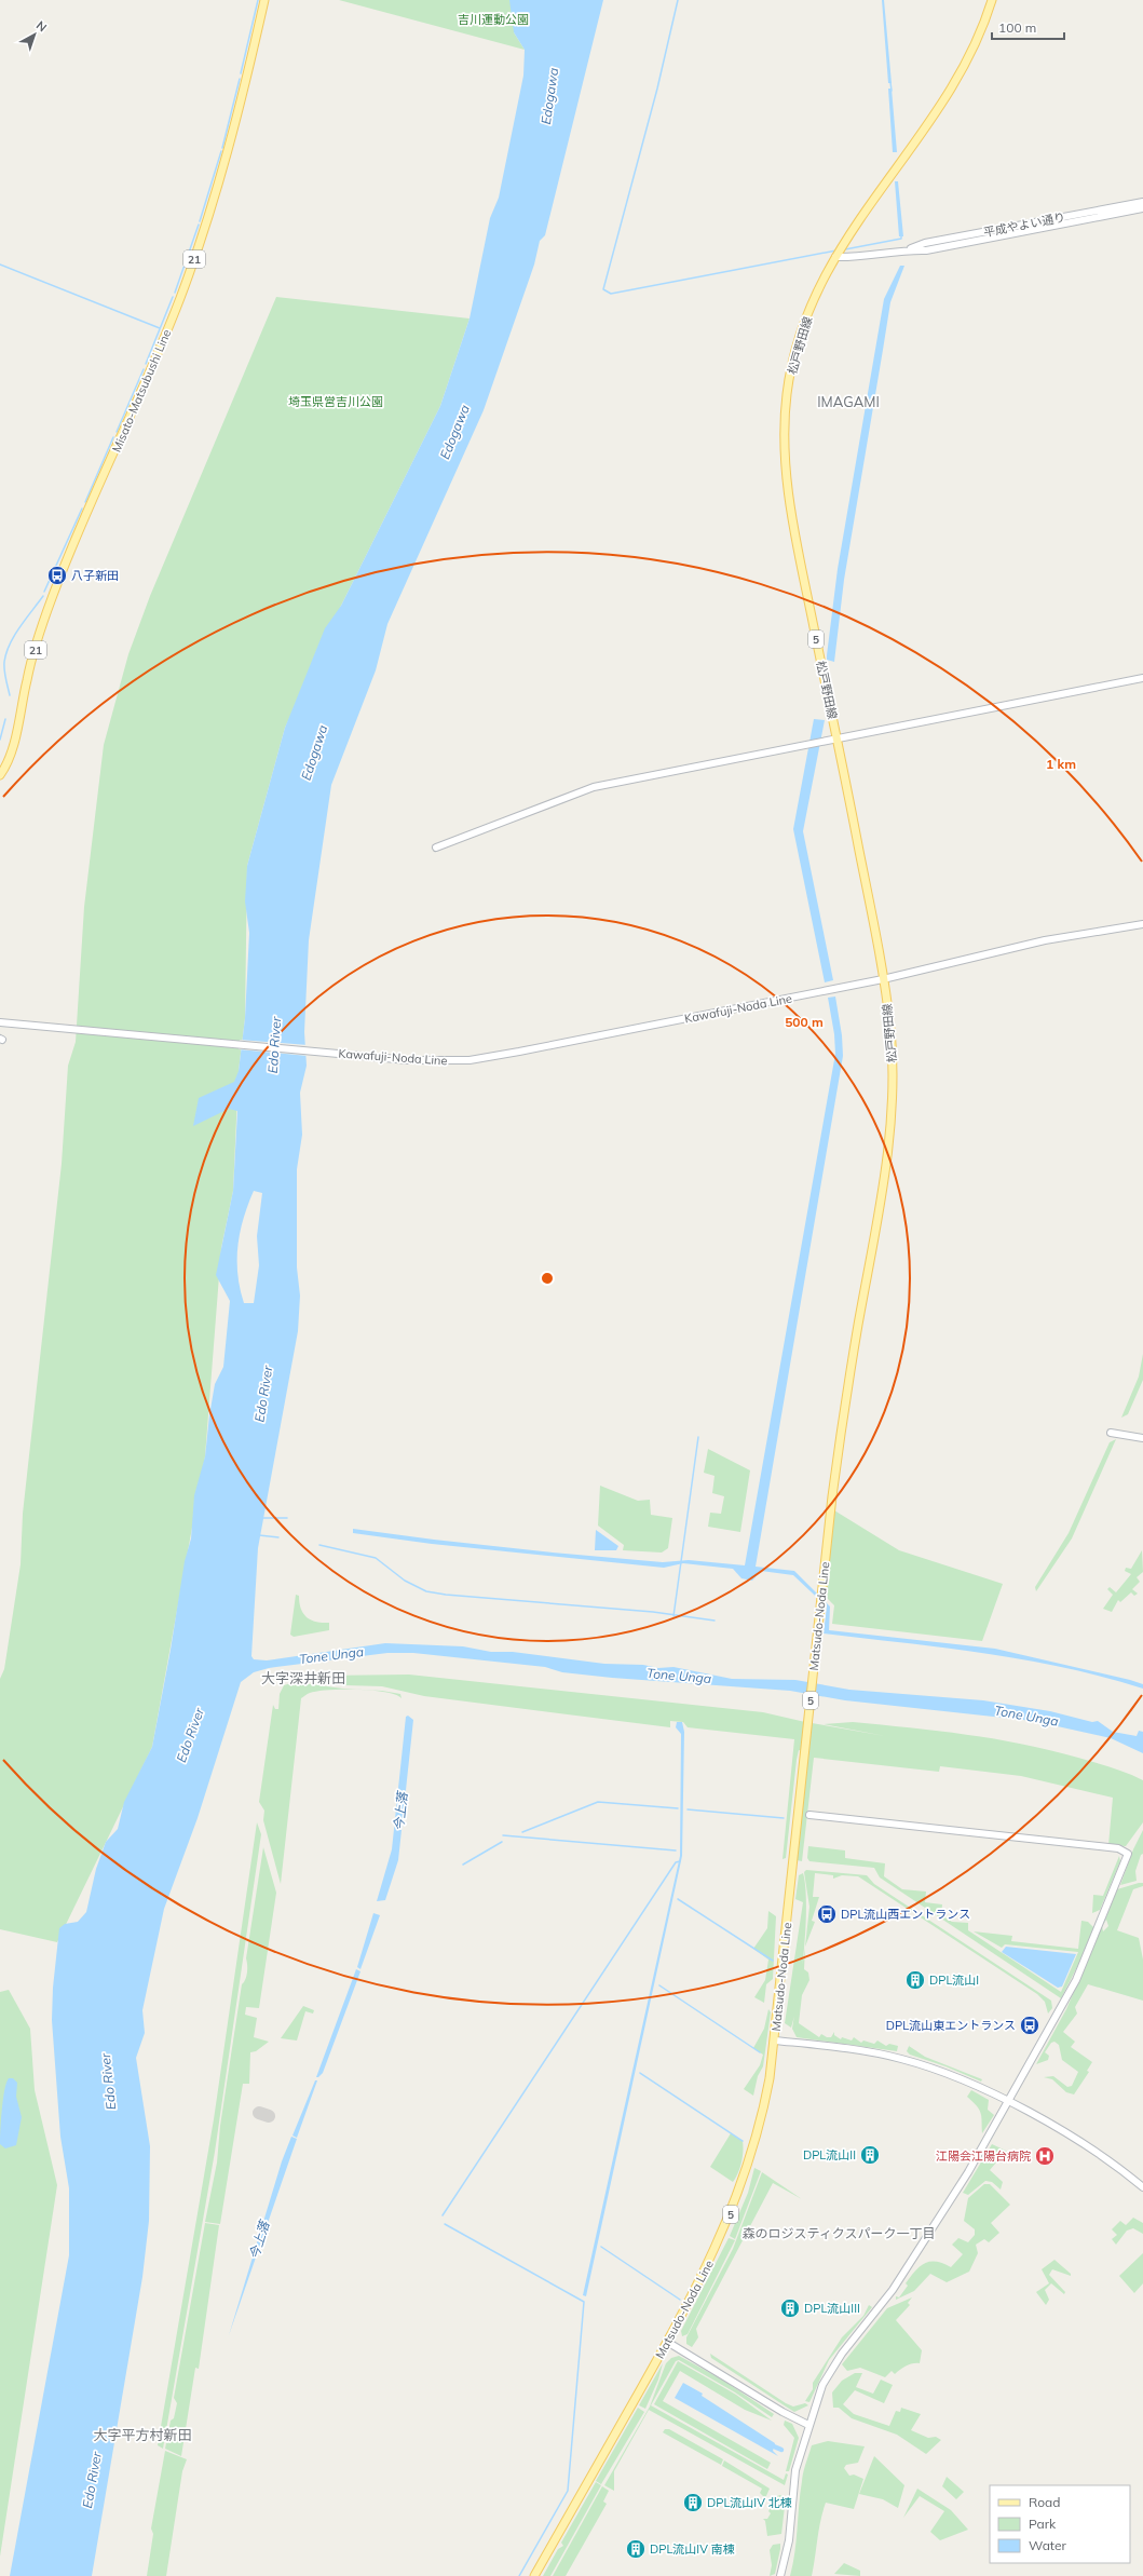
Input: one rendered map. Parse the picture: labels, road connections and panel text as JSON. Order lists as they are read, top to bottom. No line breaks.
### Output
{"streets":{"main road":["21","松戸野田線","Misato-Matsubushi Line","5","Matsudo-Noda Line"],"street":["平成やよい通り","Kawafuji-Noda Line"]},"crossings":[["平成やよい通り","松戸野田線"],["松戸野田線","Kawafuji-Noda Line"],["松戸野田線","Matsudo-Noda Line"]],"districts":["IMAGAMI","大字深井新田","森のロジスティクスパーク一丁目","大字平方村新田"],"water":["Edogawa","Edo River","Tone Unga","今上落"],"parks":["吉川運動公園","埼玉県営吉川公園"],"places":{"bus stop":["八子新田","DPL流山西エントランス","DPL流山東エントランス"],"building":["DPL流山I","DPL流山II","DPL流山III","DPL流山IV 北棟","DPL流山IV 南棟"],"hospital":["江陽会江陽台病院"]},"legend":["Road","Park","Water"],"scale_bar":"100 m","north":"top right","rings":["1 km","500 m"]}
